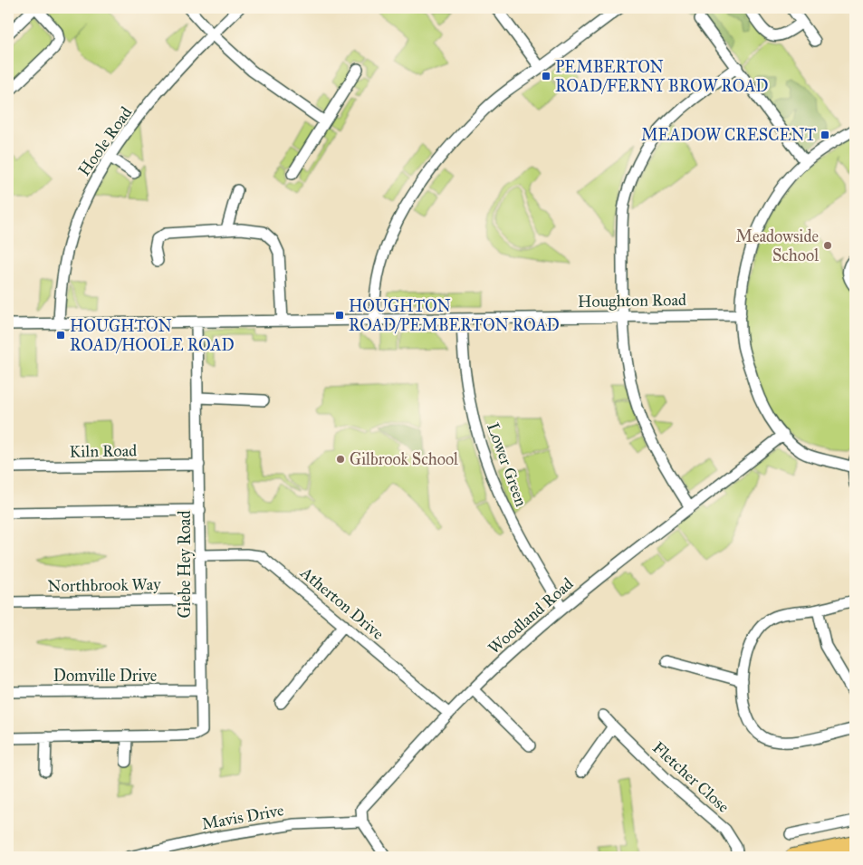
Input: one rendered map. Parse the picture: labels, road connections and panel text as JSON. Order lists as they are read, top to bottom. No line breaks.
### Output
{"streets":{"street":["Hoole Road","Houghton Road","Kiln Road","Lower Green","Glebe Hey Road","Northbrook Way","Atherton Drive","Woodland Road","Domville Drive","Fletcher Close","Mavis Drive"]},"crossings":[["Hoole Road","Houghton Road"],["Houghton Road","Lower Green"],["Houghton Road","Glebe Hey Road"],["Kiln Road","Glebe Hey Road"],["Lower Green","Woodland Road"],["Glebe Hey Road","Northbrook Way"],["Glebe Hey Road","Atherton Drive"],["Glebe Hey Road","Domville Drive"],["Atherton Drive","Woodland Road"],["Woodland Road","Mavis Drive"]],"places":{"transit":["PEMBERTON ROAD/FERNY BROW ROAD","MEADOW CRESCENT","HOUGHTON ROAD/PEMBERTON ROAD","HOUGHTON ROAD/HOOLE ROAD"],"other":["Meadowside School","Gilbrook School"]}}
